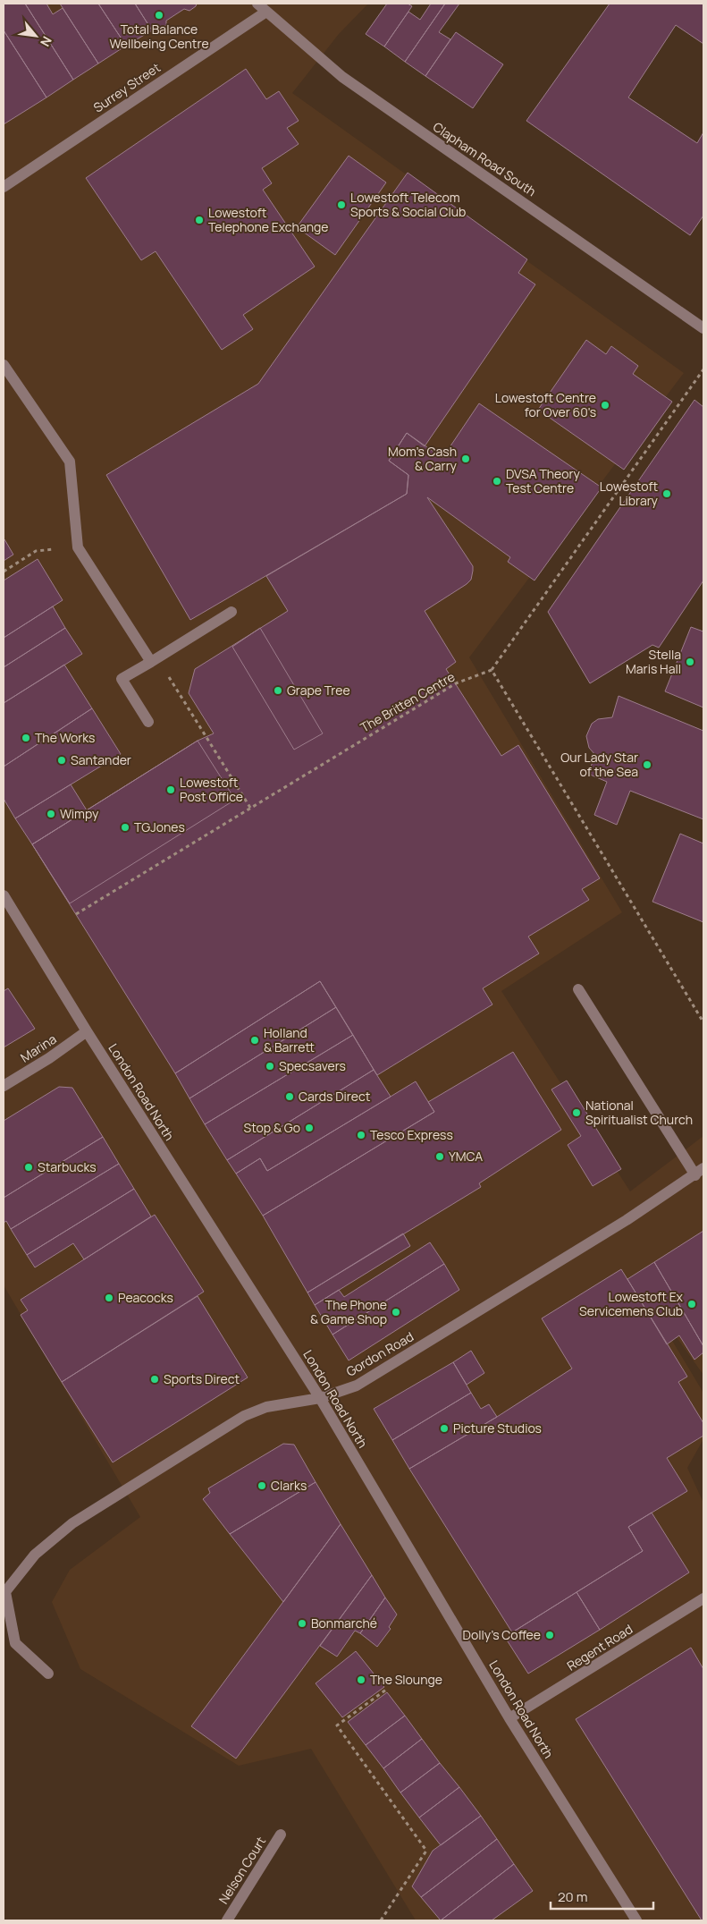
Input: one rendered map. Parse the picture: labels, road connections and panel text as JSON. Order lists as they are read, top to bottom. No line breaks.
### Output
{"streets":{"street":["Surrey Street","Clapham Road South","Marina","London Road North","Gordon Road","Regent Road","Nelson Court"],"path":["The Britten Centre"]},"crossings":[["Surrey Street","Clapham Road South"],["Marina","London Road North"],["London Road North","Gordon Road"],["London Road North","Regent Road"]],"places":["Total Balance Wellbeing Centre","Lowestoft Telecom Sports & Social Club","Lowestoft Telephone Exchange","Lowestoft Centre for Over 60's","Mom’s Cash & Carry","DVSA Theory Test Centre","Lowestoft Library","Stella Maris Hall","Grape Tree","The Works","Santander","Our Lady Star of the Sea","Lowestoft Post Office","Wimpy","TGJones","Holland & Barrett","Specsavers","Cards Direct","National Spiritualist Church","Stop & Go","Tesco Express","YMCA","Starbucks","Peacocks","Lowestoft Ex Servicemens Club","The Phone & Game Shop","Sports Direct","Picture Studios","Clarks","Bonmarché","Dolly's Coffee","The Slounge"],"scale_bar":"20 m","north":"bottom right"}
